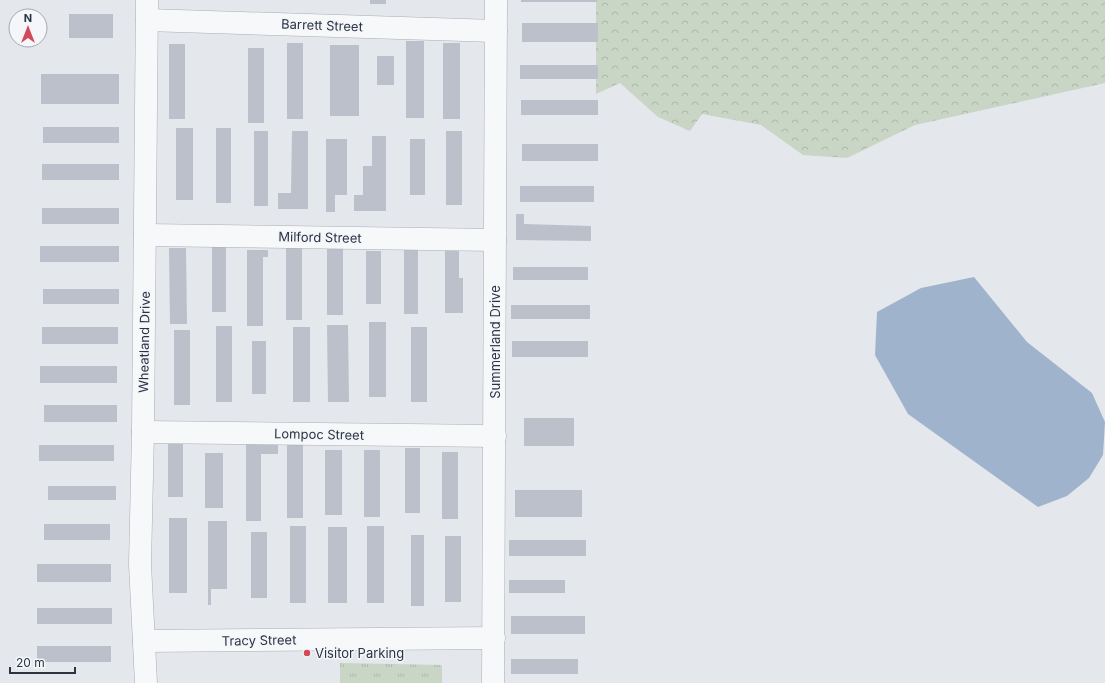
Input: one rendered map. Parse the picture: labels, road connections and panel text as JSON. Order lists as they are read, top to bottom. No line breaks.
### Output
{"streets":{"street":["Barrett Street","Milford Street","Wheatland Drive","Summerland Drive","Lompoc Street","Tracy Street"]},"crossings":[["Barrett Street","Wheatland Drive"],["Barrett Street","Summerland Drive"],["Milford Street","Wheatland Drive"],["Milford Street","Summerland Drive"],["Wheatland Drive","Lompoc Street"],["Wheatland Drive","Tracy Street"],["Summerland Drive","Lompoc Street"],["Summerland Drive","Tracy Street"]],"places":["Visitor Parking"],"scale_bar":"20 m","north":"top"}
